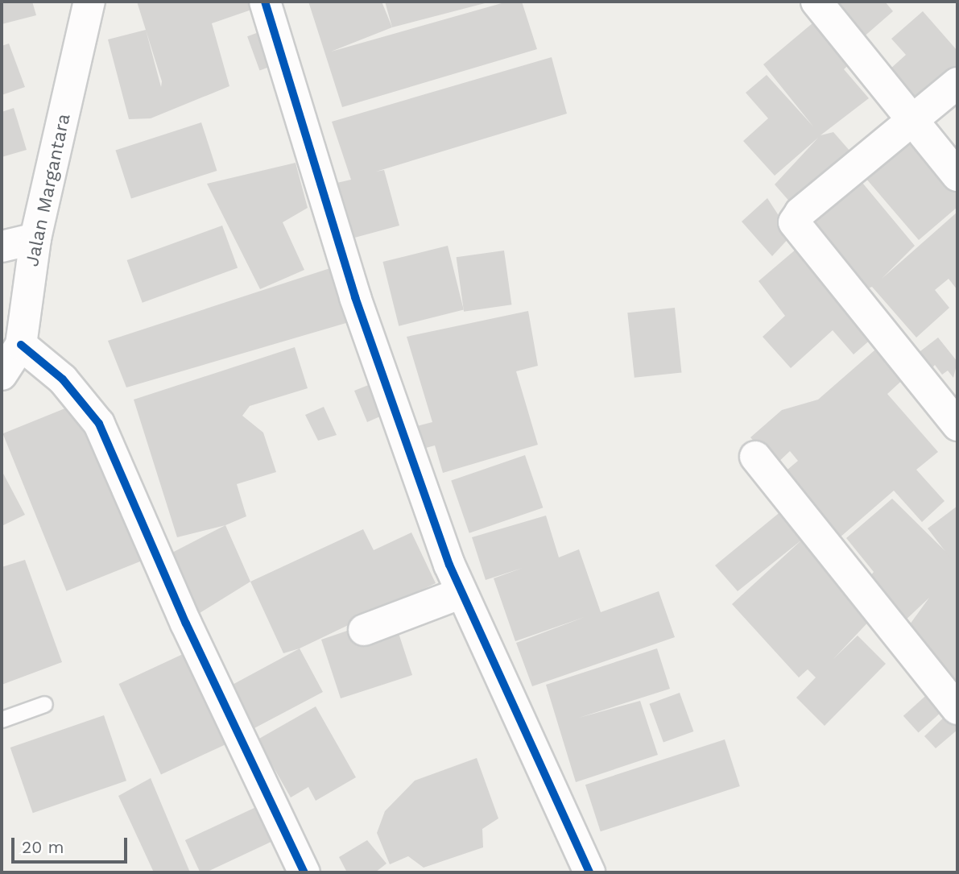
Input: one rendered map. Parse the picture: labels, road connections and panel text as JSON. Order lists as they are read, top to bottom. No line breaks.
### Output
{"streets":{"street":["Jalan Margantara"]},"scale_bar":"20 m"}
